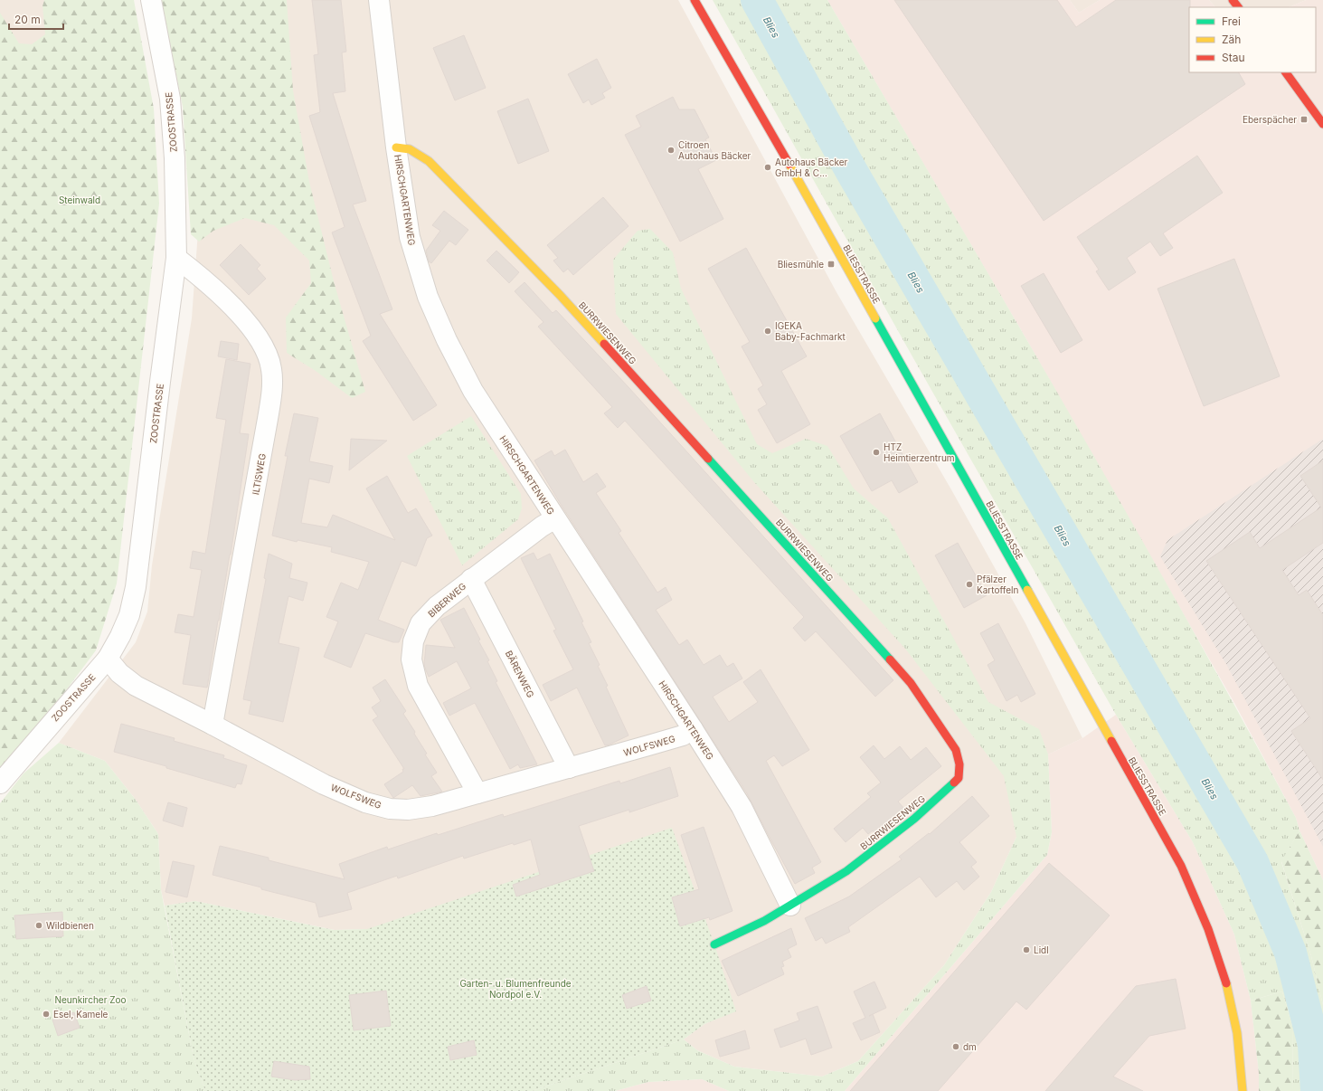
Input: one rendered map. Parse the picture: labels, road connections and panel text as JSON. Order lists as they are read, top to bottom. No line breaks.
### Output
{"streets":{"street":["ZOOSTRASSE","HIRSCHGARTENWEG","BLIESSTRASSE","BURRWIESENWEG","ILTISWEG","BIBERWEG","BÄRENWEG","WOLFSWEG"]},"crossings":[["ZOOSTRASSE","ILTISWEG"],["ZOOSTRASSE","WOLFSWEG"],["HIRSCHGARTENWEG","BURRWIESENWEG"],["HIRSCHGARTENWEG","BIBERWEG"],["HIRSCHGARTENWEG","WOLFSWEG"],["ILTISWEG","WOLFSWEG"],["BIBERWEG","BÄRENWEG"],["BIBERWEG","WOLFSWEG"],["BÄRENWEG","WOLFSWEG"]],"water":["Blies"],"parks":["Steinwald","Garten- u. Blumenfreunde Nordpol e.V.","Neunkircher Zoo"],"places":{"transit":["Eberspächer","Bliesmühle"],"other":["Citroen Autohaus Bäcker","Autohaus Bäcker GmbH & C...","IGEKA Baby-Fachmarkt","HTZ Heimtierzentrum","Pfälzer Kartoffeln","Wildbienen","Lidl","Esel, Kamele","dm"]},"legend":["Frei","Zäh","Stau"],"scale_bar":"20 m"}
